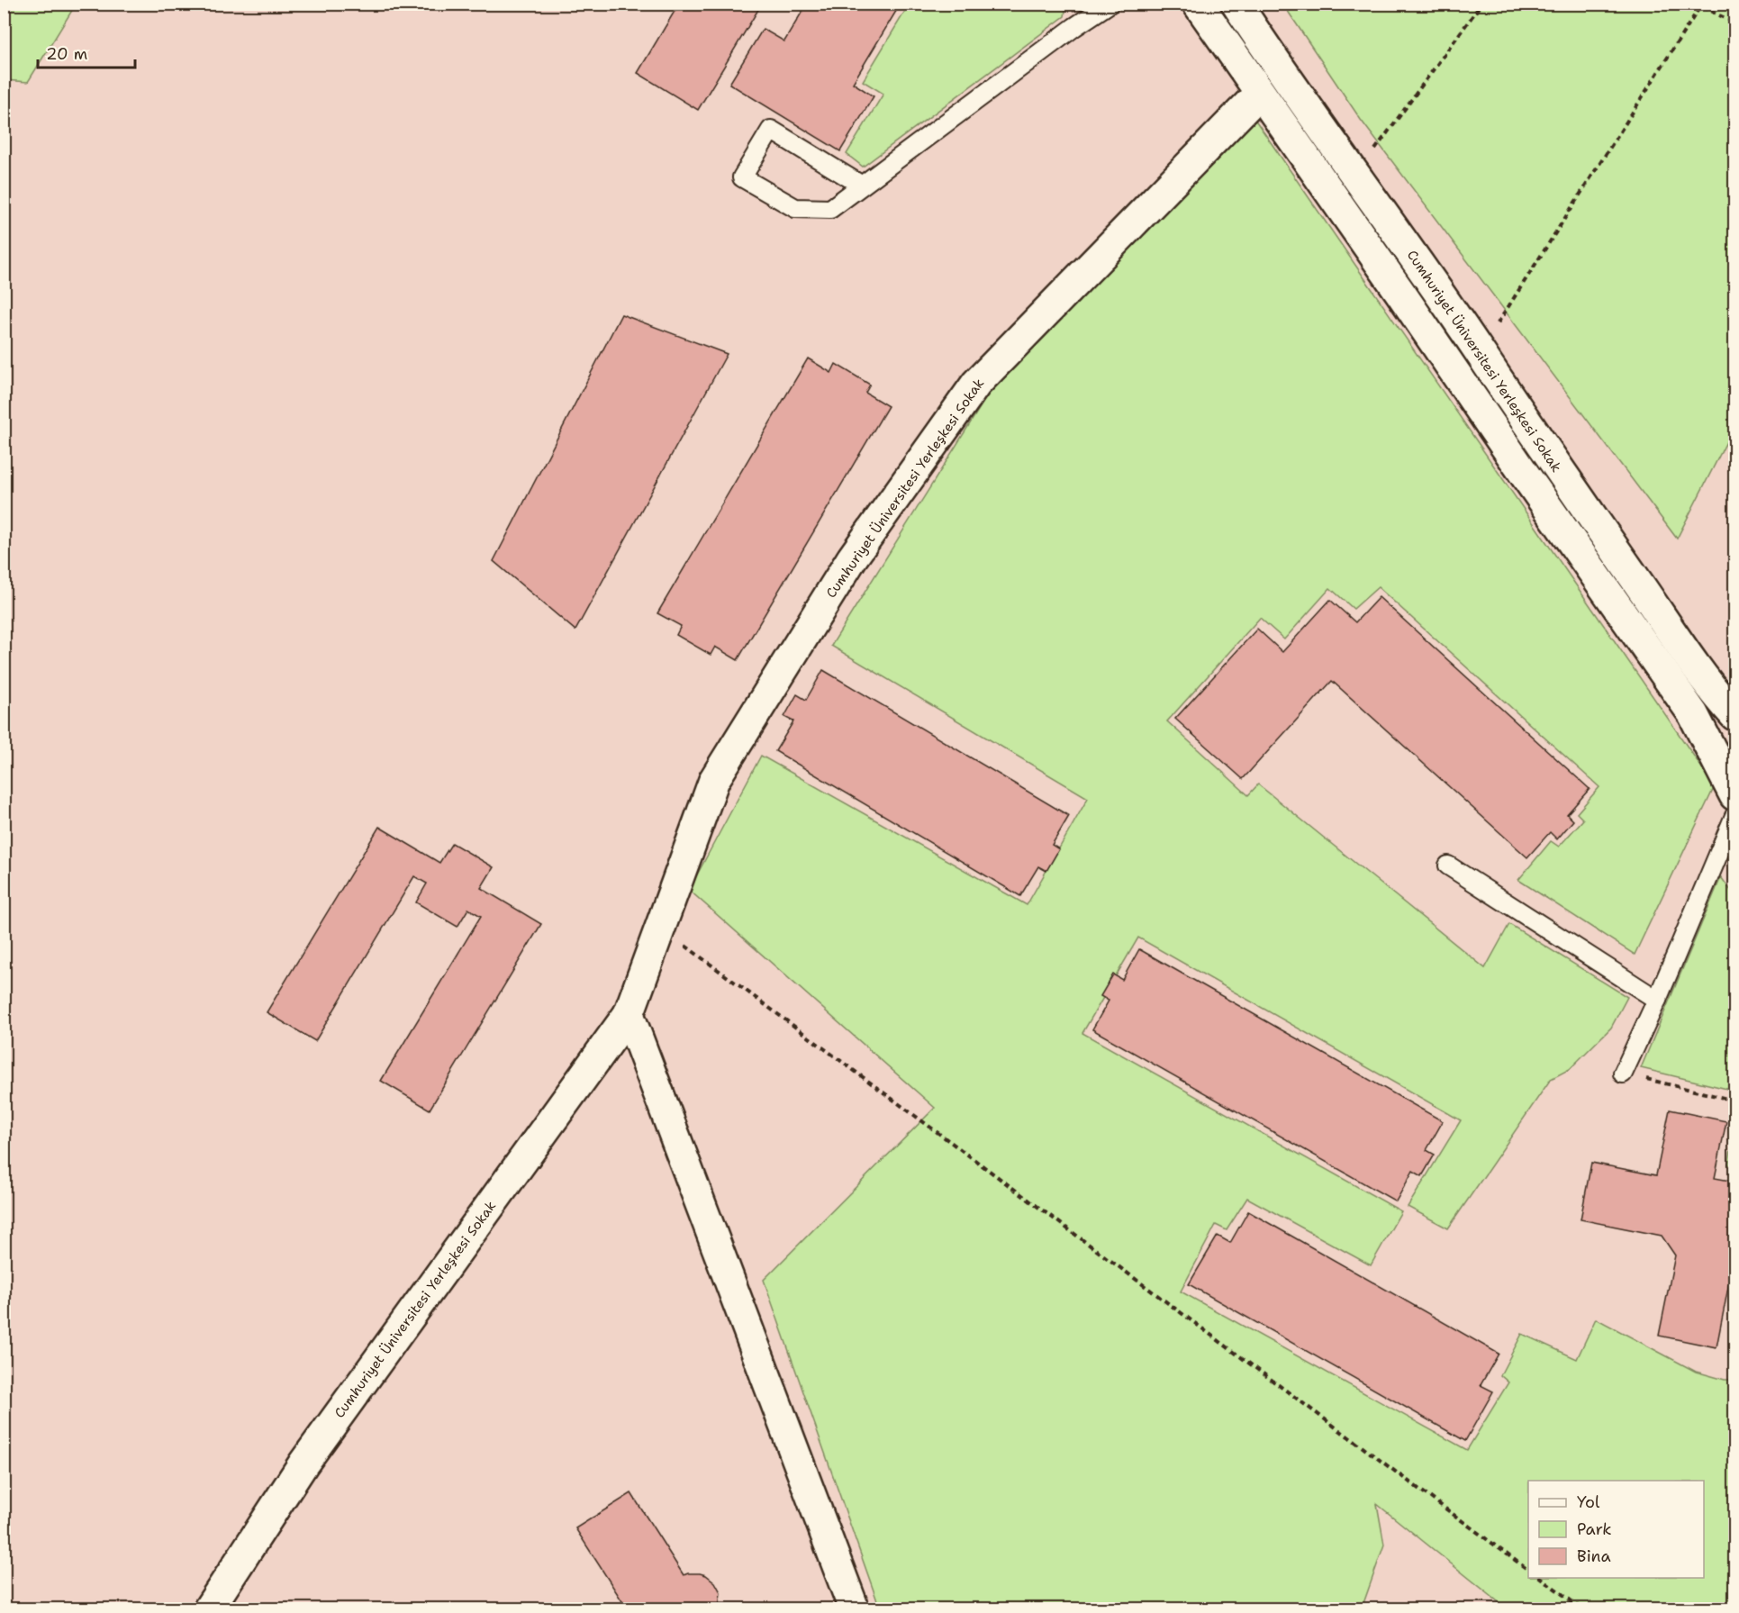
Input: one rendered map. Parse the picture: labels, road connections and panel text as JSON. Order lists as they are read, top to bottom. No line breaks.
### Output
{"streets":{"street":["Cumhuriyet Üniversitesi Yerleşkesi Sokak"]},"legend":["Yol","Park","Bina"],"scale_bar":"20 m"}
